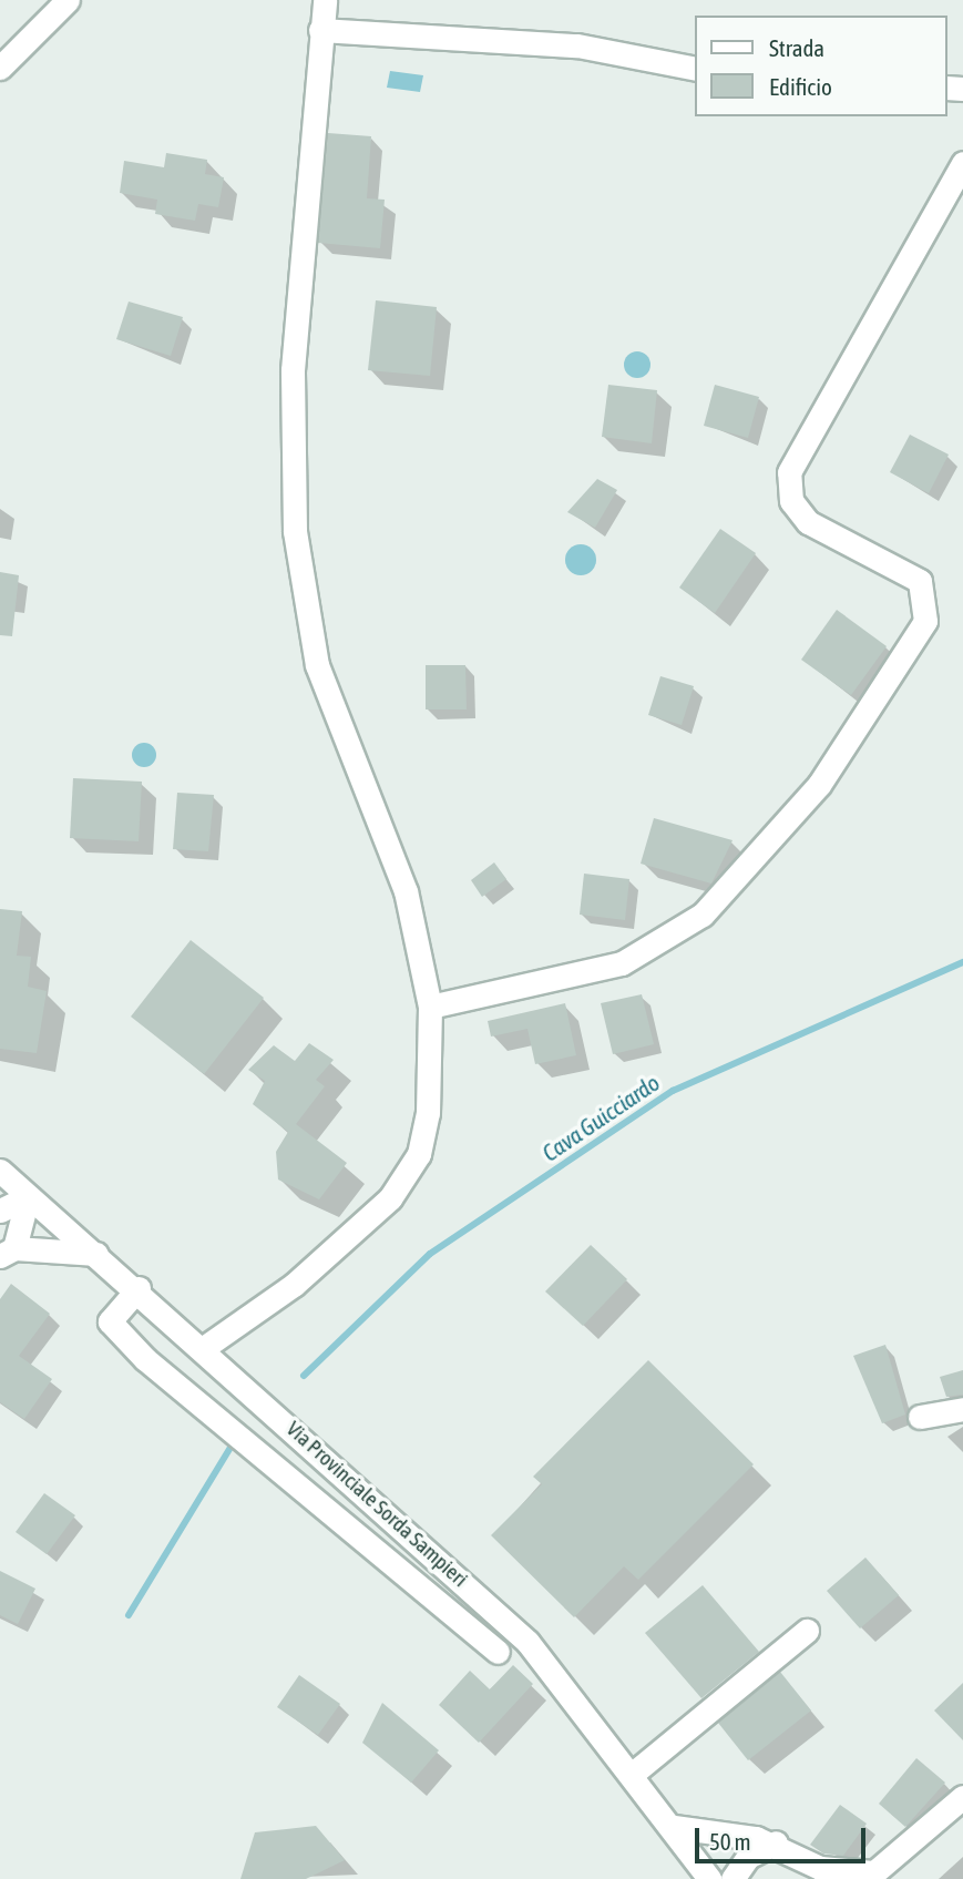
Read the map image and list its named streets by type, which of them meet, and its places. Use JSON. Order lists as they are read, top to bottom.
{
  "streets": {
    "street": ["Via Provinciale Sorda Sampieri"]
  },
  "water": ["Cava Guicciardo"],
  "legend": ["Strada", "Edificio"],
  "scale_bar": "50 m"
}
